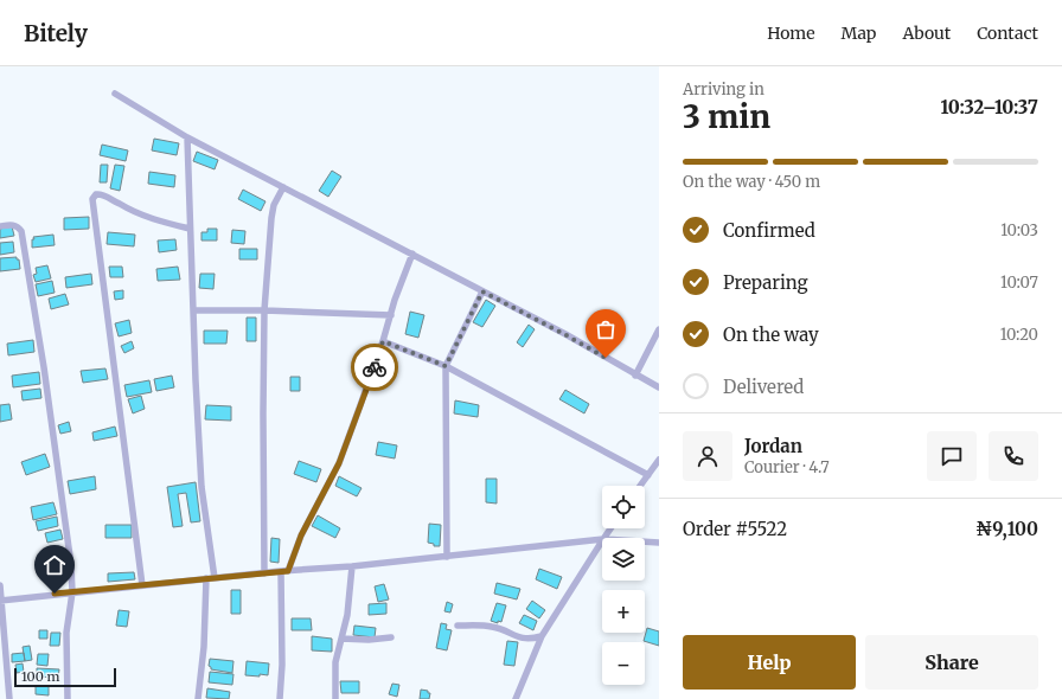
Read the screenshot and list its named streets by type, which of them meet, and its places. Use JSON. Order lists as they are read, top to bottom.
{
  "scale_bar": "100 m",
  "page": {
    "header": "Bitely",
    "nav": [
      "Home",
      "Map",
      "About",
      "Contact"
    ],
    "heading": ["3 min", "Arriving in", "10:32–10:37"],
    "panel": [
      "Jordan",
      "Courier · 4.7",
      "Order #5522",
      "₦9,100"
    ],
    "bar": "On the way · 450 m",
    "list": [
      ["Confirmed", "10:03"],
      ["Preparing", "10:07"],
      ["On the way", "10:20"],
      "Delivered"
    ],
    "map_buttons": ["+", "−"],
    "buttons": ["Help", "Share"],
    "scale": "100 m"
  }
}
